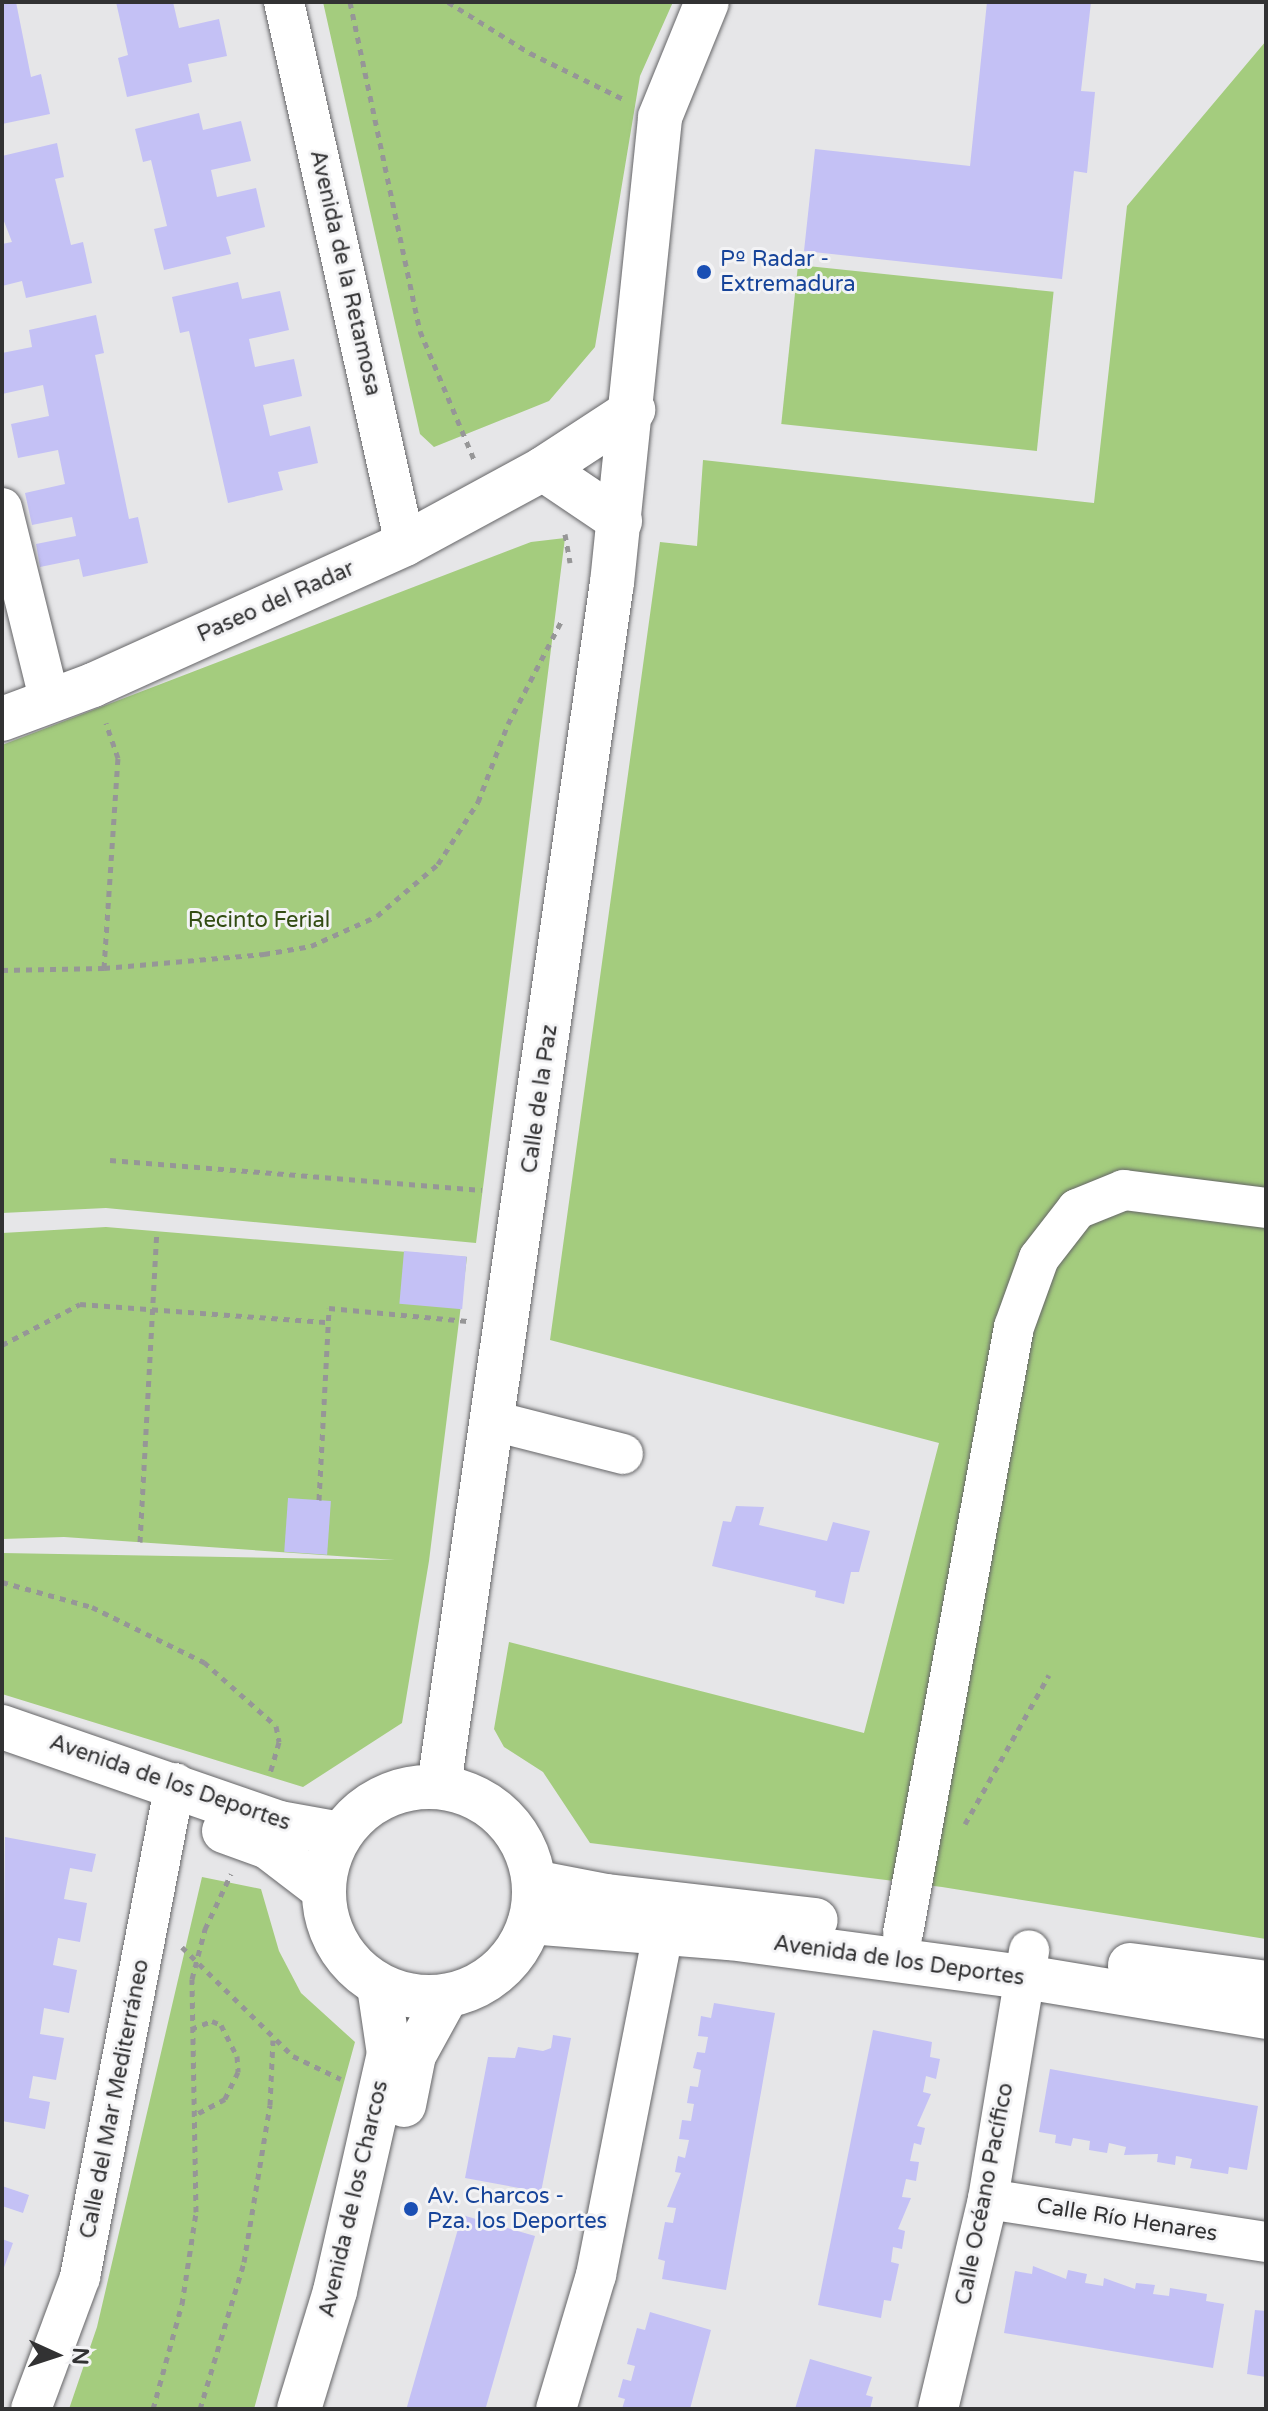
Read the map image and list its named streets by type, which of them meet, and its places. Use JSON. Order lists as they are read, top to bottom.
{
  "streets": {
    "street": [
      "Avenida de la Retamosa",
      "Paseo del Radar",
      "Calle de la Paz",
      "Avenida de los Deportes",
      "Calle del Mar Mediterráneo",
      "Calle Océano Pacífico",
      "Avenida de los Charcos",
      "Calle Río Henares"
    ]
  },
  "crossings": [
    ["Avenida de la Retamosa", "Paseo del Radar"],
    ["Paseo del Radar", "Calle de la Paz"],
    ["Calle de la Paz", "Avenida de los Deportes"],
    ["Calle de la Paz", "Avenida de los Charcos"],
    ["Avenida de los Deportes", "Calle del Mar Mediterráneo"],
    ["Avenida de los Deportes", "Calle Océano Pacífico"],
    ["Avenida de los Deportes", "Avenida de los Charcos"],
    ["Calle Océano Pacífico", "Calle Río Henares"]
  ],
  "parks": ["Recinto Ferial"],
  "places": ["Pº Radar - Extremadura", "Av. Charcos - Pza. los Deportes"],
  "north": "right"
}
